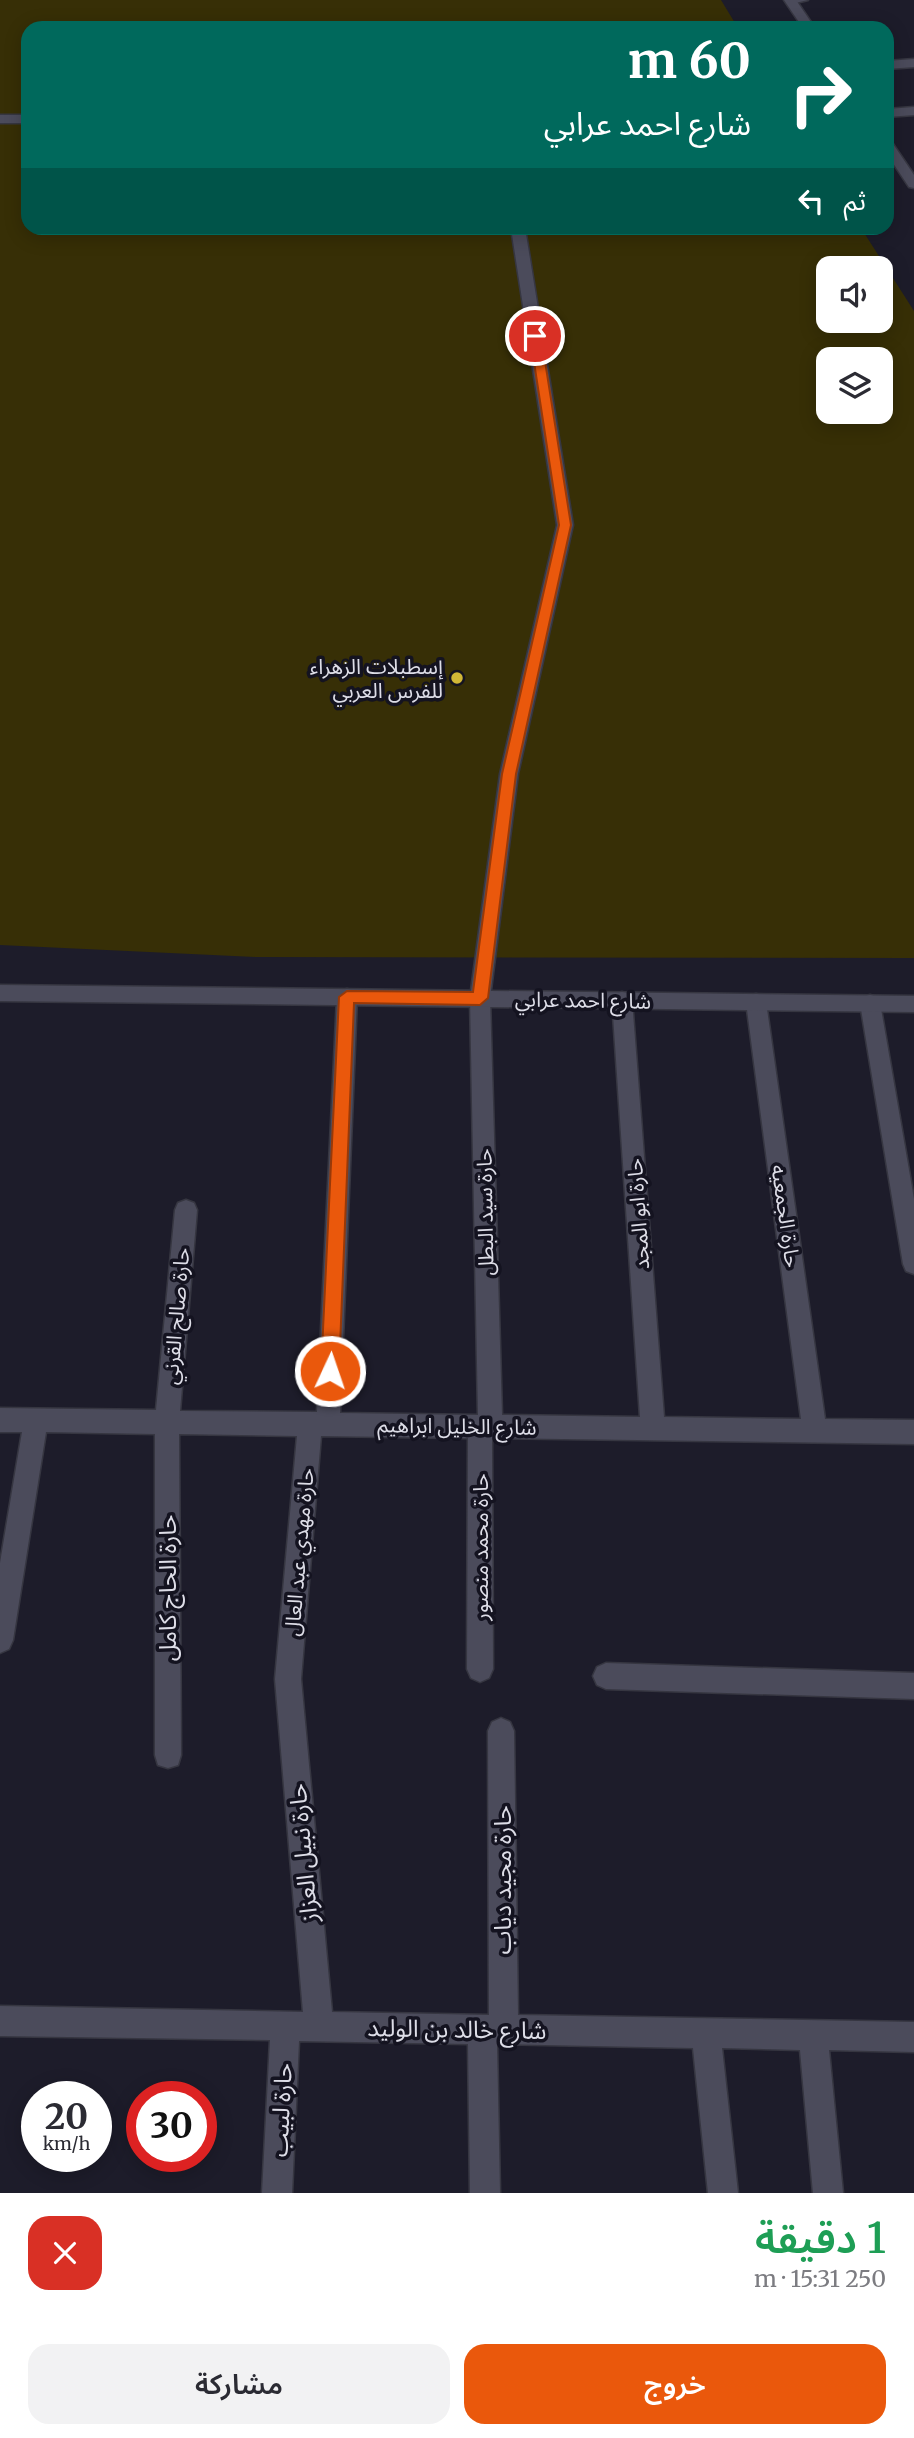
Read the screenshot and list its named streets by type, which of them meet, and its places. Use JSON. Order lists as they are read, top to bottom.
{
  "streets": {
    "street": [
      "شارع احمد عرابي",
      "حارة سيد البطل",
      "حارة ابو المجد",
      "حارة الجمعيه",
      "حارة صالح القرني",
      "شارع الخليل ابراهيم",
      "حارة محمد منصور",
      "حارة مهدي عبد العال",
      "حارة الحاج كامل",
      "حارة نبيل العزاز",
      "حارة مجيد دياب",
      "شارع خالد بن الوليد",
      "حارة لبيب"
    ]
  },
  "crossings": [
    ["شارع احمد عرابي", "حارة سيد البطل"],
    ["شارع احمد عرابي", "حارة ابو المجد"],
    ["شارع احمد عرابي", "حارة الجمعيه"],
    ["شارع احمد عرابي", "حارة مهدي عبد العال"],
    ["حارة سيد البطل", "شارع الخليل ابراهيم"],
    ["حارة سيد البطل", "حارة محمد منصور"],
    ["حارة ابو المجد", "شارع الخليل ابراهيم"],
    ["حارة الجمعيه", "شارع الخليل ابراهيم"],
    ["حارة صالح القرني", "شارع الخليل ابراهيم"],
    ["حارة صالح القرني", "حارة الحاج كامل"],
    ["شارع الخليل ابراهيم", "حارة محمد منصور"],
    ["شارع الخليل ابراهيم", "حارة مهدي عبد العال"],
    ["شارع الخليل ابراهيم", "حارة الحاج كامل"],
    ["حارة مهدي عبد العال", "حارة نبيل العزاز"],
    ["حارة نبيل العزاز", "شارع خالد بن الوليد"],
    ["حارة مجيد دياب", "شارع خالد بن الوليد"],
    ["شارع خالد بن الوليد", "حارة لبيب"]
  ],
  "places": ["إسطبلات الزهراء للفرس العربي"],
  "page": {
    "turn": ["60 m", "شارع احمد عرابي"],
    "then": "ثم",
    "speed": "20 km/h",
    "limit": "30",
    "heading": ["1 دقيقة", "250 m · 15:31"],
    "buttons": ["خروج", "مشاركة"]
  }
}
